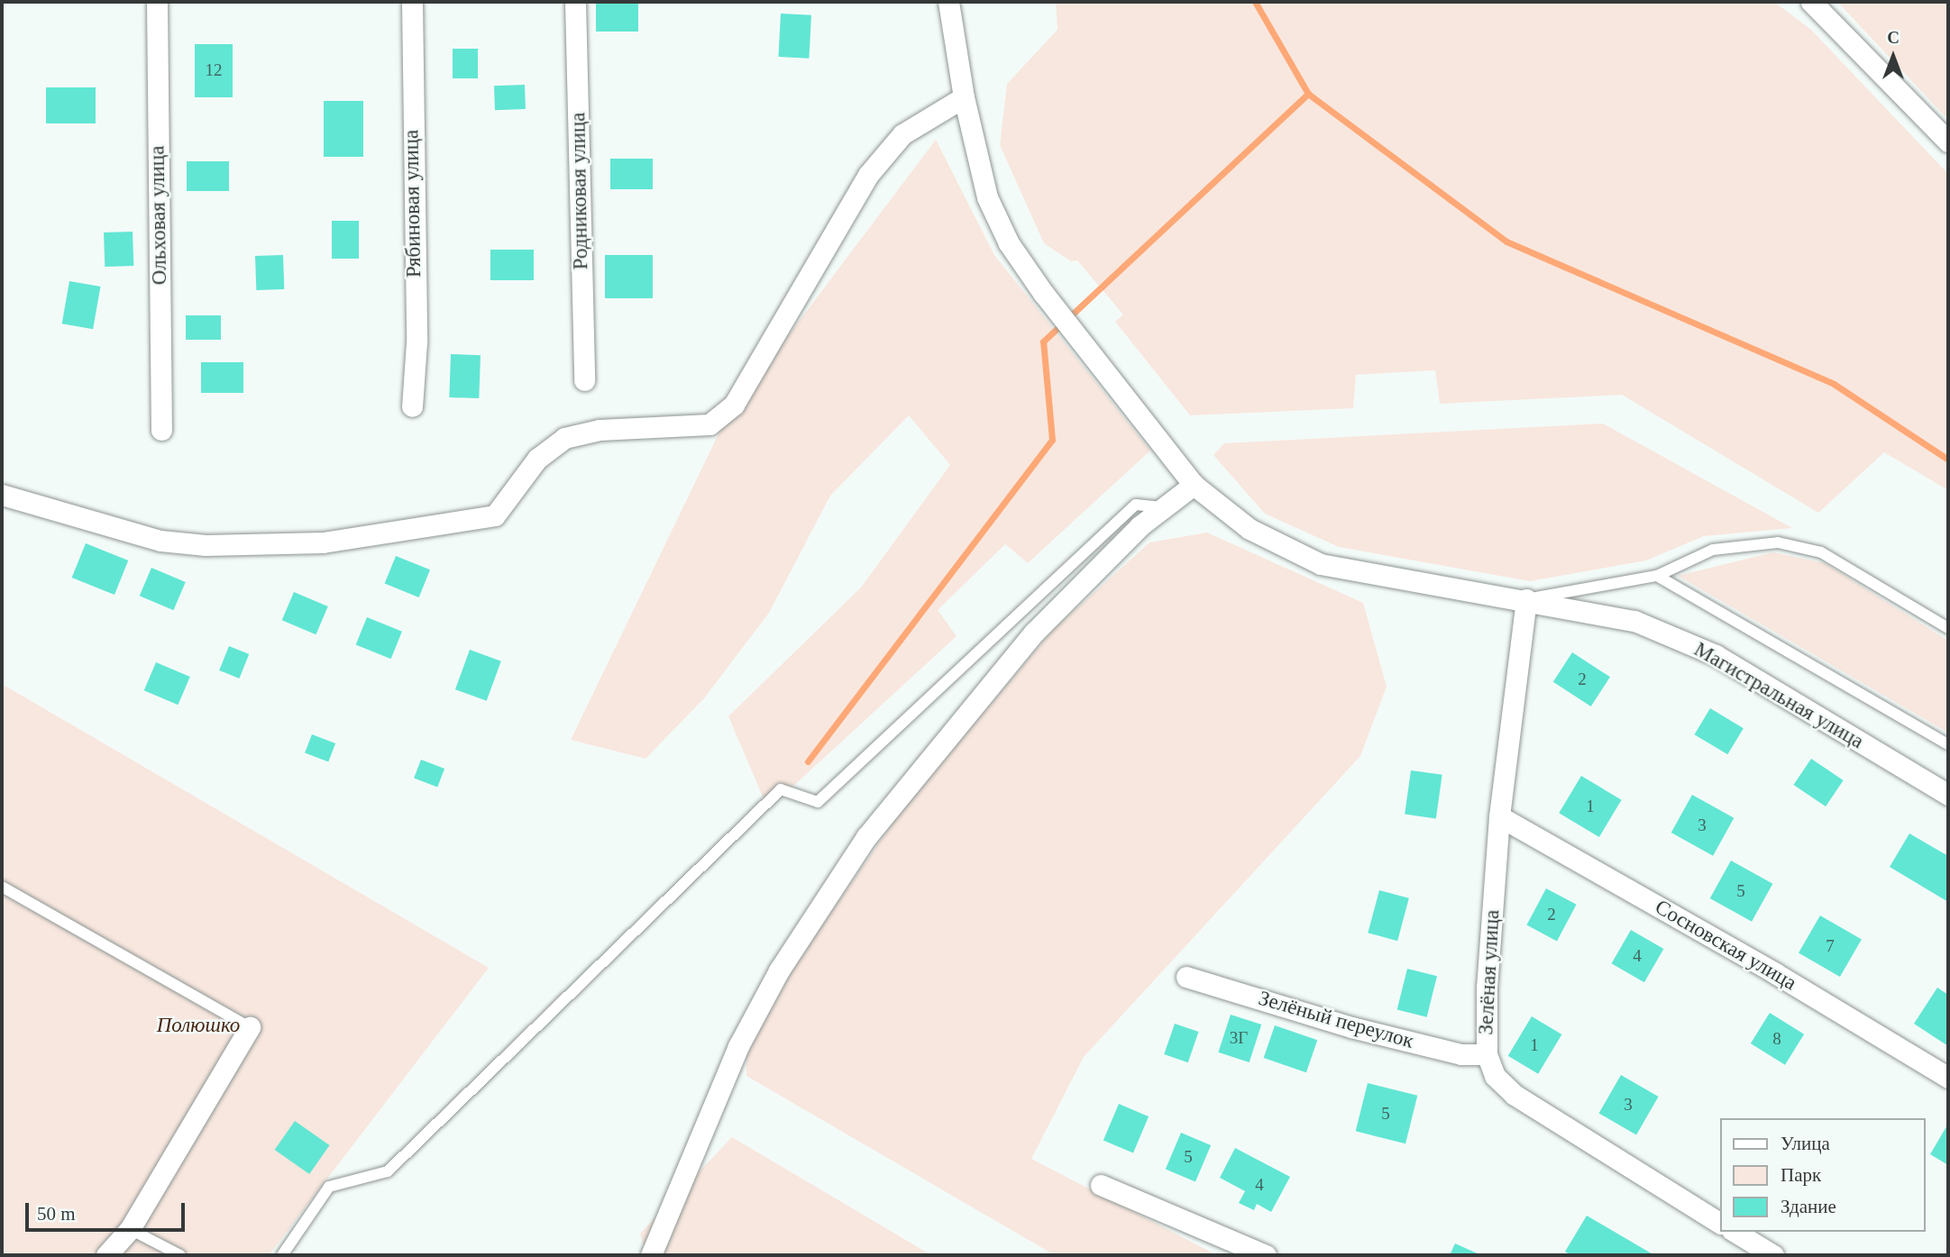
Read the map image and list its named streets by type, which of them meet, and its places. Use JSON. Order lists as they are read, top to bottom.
{
  "streets": {
    "street": [
      "Родниковая улица",
      "Рябиновая улица",
      "Ольховая улица",
      "Магистральная улица",
      "Сосновская улица",
      "Зелёная улица",
      "Зелёный переулок"
    ]
  },
  "crossings": [
    ["Магистральная улица", "Зелёная улица"],
    ["Сосновская улица", "Зелёная улица"],
    ["Зелёная улица", "Зелёный переулок"]
  ],
  "parks": ["Полюшко"],
  "house_numbers": [
    "12",
    "2",
    "1",
    "3",
    "5",
    "2",
    "7",
    "4",
    "3Г",
    "8",
    "1",
    "3",
    "5",
    "5",
    "4"
  ],
  "legend": ["Улица", "Парк", "Здание"],
  "scale_bar": "50 m",
  "north": "top"
}
